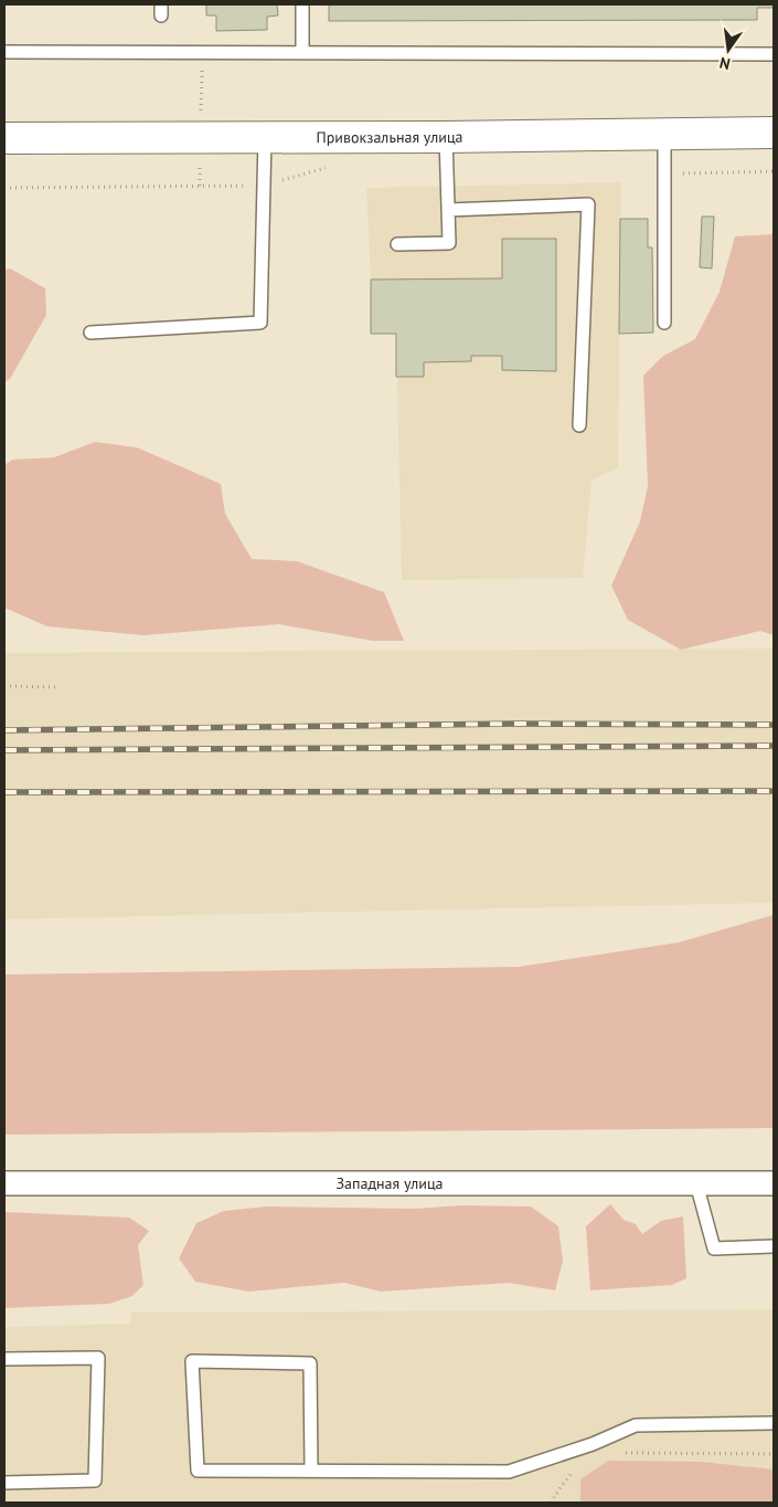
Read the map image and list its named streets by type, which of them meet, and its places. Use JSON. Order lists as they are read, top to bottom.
{
  "streets": {
    "main road": ["Привокзальная улица"],
    "street": ["Западная улица"]
  },
  "north": "bottom"
}
